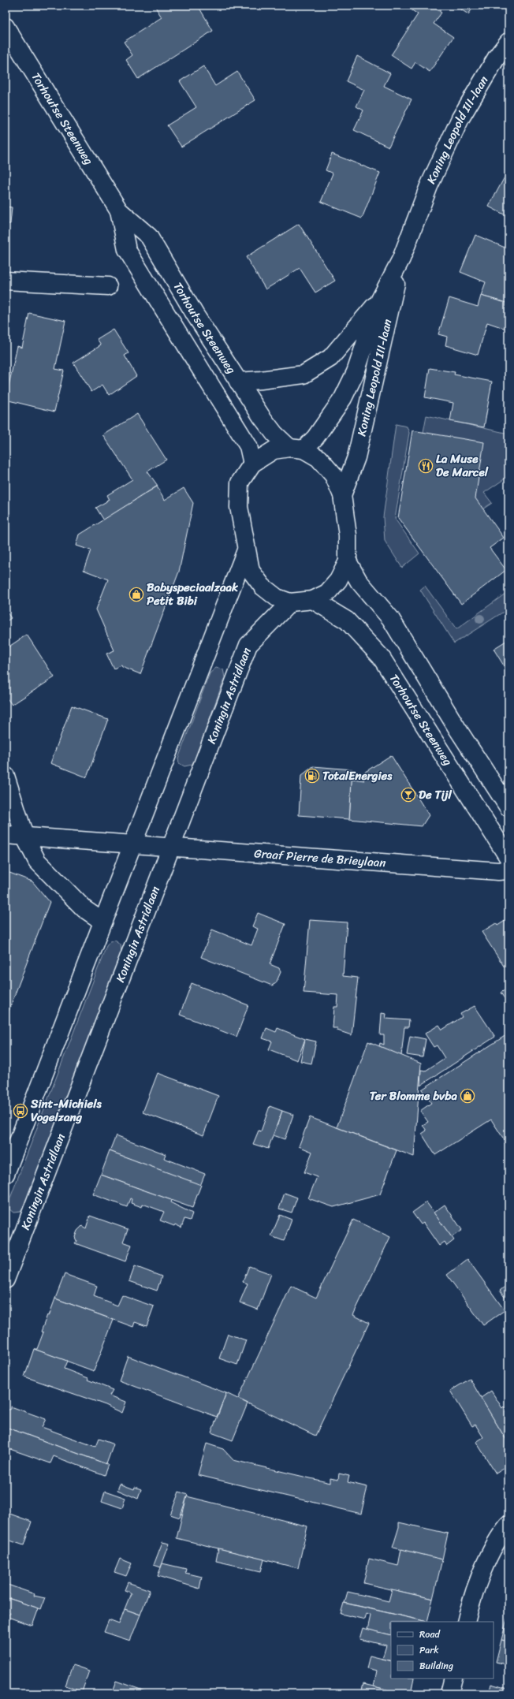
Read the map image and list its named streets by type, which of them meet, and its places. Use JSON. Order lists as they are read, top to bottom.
{
  "streets": {
    "street": [
      "Torhoutse Steenweg",
      "Koning Leopold III-laan",
      "Koningin Astridlaan",
      "Graaf Pierre de Brieylaan"
    ]
  },
  "crossings": [
    ["Torhoutse Steenweg", "Koning Leopold III-laan"],
    ["Koningin Astridlaan", "Graaf Pierre de Brieylaan"]
  ],
  "places": {
    "restaurant": ["La Muse De Marcel"],
    "shop": ["Babyspeciaalzaak Petit Bibi", "Ter Blomme bvba"],
    "fuel station": ["TotalEnergies"],
    "bar": ["De Tijl"],
    "bus stop": ["Sint-Michiels Vogelzang"]
  },
  "legend": ["Road", "Park", "Building"]
}
